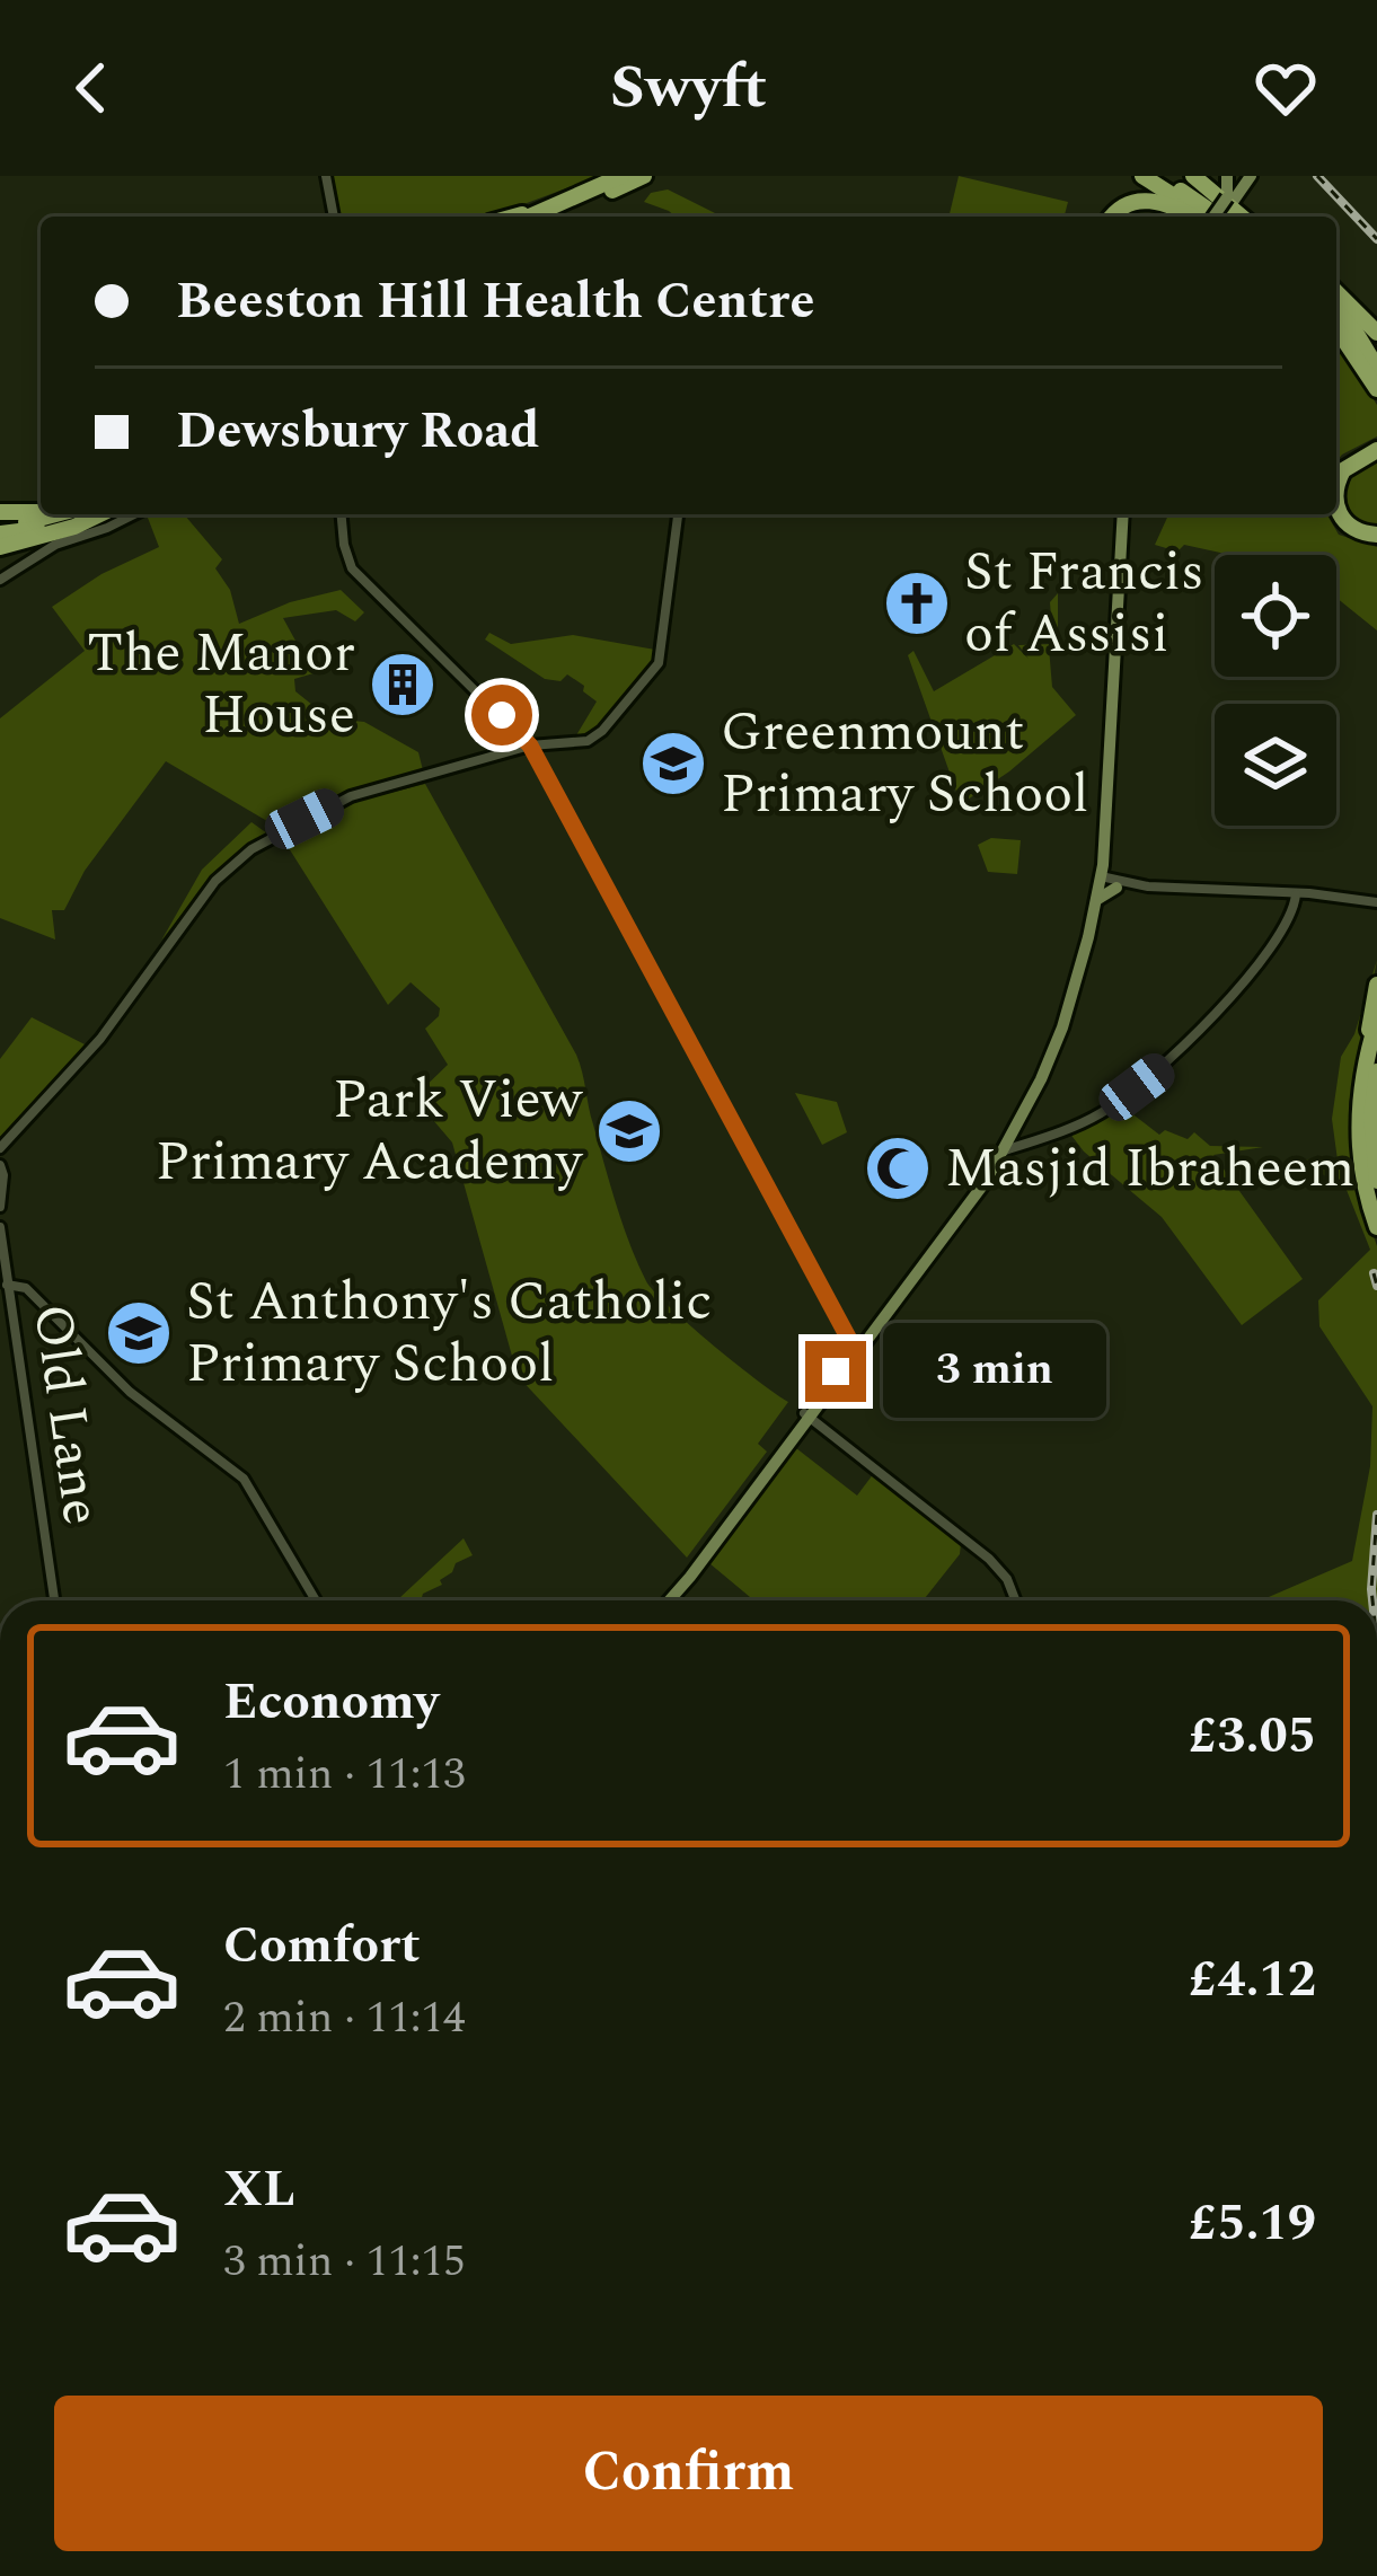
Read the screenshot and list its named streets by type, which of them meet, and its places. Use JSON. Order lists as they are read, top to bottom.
{
  "streets": {
    "street": ["Old Lane"]
  },
  "places": {
    "church": ["St Francis of Assisi"],
    "building": ["The Manor House"],
    "school or university": ["Greenmount Primary School", "Park View Primary Academy", "St Anthony's Catholic Primary School"],
    "mosque": ["Masjid Ibraheem"]
  },
  "page": {
    "header": "Swyft",
    "banner": ["Beeston Hill Health Centre", "Dewsbury Road"],
    "bubble": "3 min",
    "list": [
      {
        "name": "Economy",
        "note": "1 min · 11:13",
        "value": "£3.05"
      },
      {
        "name": "Comfort",
        "note": "2 min · 11:14",
        "value": "£4.12"
      },
      {
        "name": "XL",
        "note": "3 min · 11:15",
        "value": "£5.19"
      }
    ],
    "buttons": "Confirm"
  }
}
